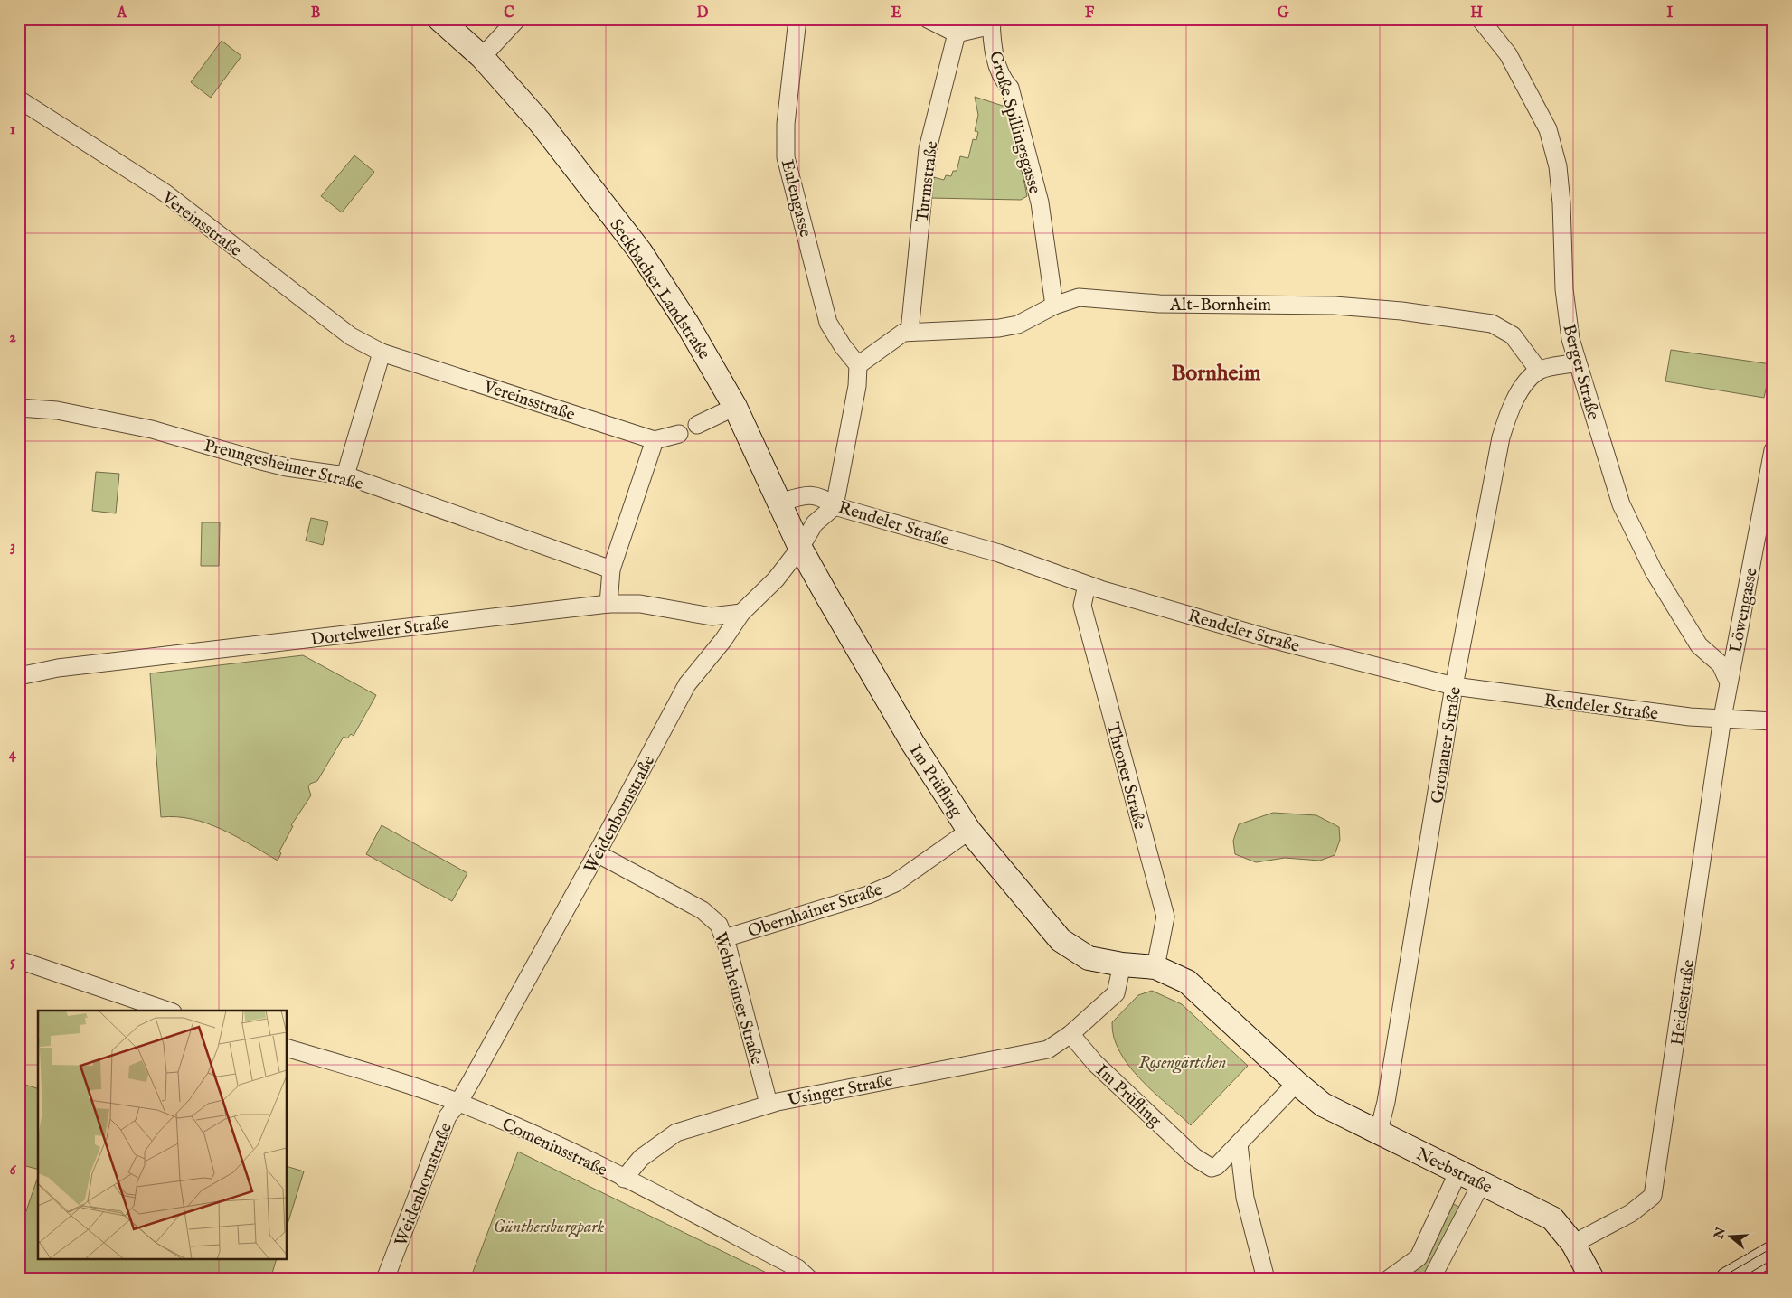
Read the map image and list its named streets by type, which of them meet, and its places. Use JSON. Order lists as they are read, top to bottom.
{
  "streets": {
    "main road": ["Seckbacher Landstraße", "Im Prüfling", "Neebstraße"],
    "street": [
      "Große Spillingsgasse",
      "Turmstraße",
      "Eulengasse",
      "Vereinsstraße",
      "Alt-Bornheim",
      "Berger Straße",
      "Preungesheimer Straße",
      "Rendeler Straße",
      "Löwengasse",
      "Dortelweiler Straße",
      "Gronauer Straße",
      "Throner Straße",
      "Weidenbornstraße",
      "Obernhainer Straße",
      "Wehrheimer Straße",
      "Heidestraße",
      "Usinger Straße",
      "Comeniusstraße"
    ]
  },
  "crossings": [
    ["Große Spillingsgasse", "Alt-Bornheim"],
    ["Turmstraße", "Alt-Bornheim"],
    ["Eulengasse", "Alt-Bornheim"],
    ["Seckbacher Landstraße", "Rendeler Straße"],
    ["Seckbacher Landstraße", "Im Prüfling"],
    ["Seckbacher Landstraße", "Weidenbornstraße"],
    ["Alt-Bornheim", "Gronauer Straße"],
    ["Berger Straße", "Löwengasse"],
    ["Rendeler Straße", "Löwengasse"],
    ["Rendeler Straße", "Gronauer Straße"],
    ["Rendeler Straße", "Throner Straße"],
    ["Rendeler Straße", "Weidenbornstraße"],
    ["Rendeler Straße", "Heidestraße"],
    ["Löwengasse", "Heidestraße"],
    ["Dortelweiler Straße", "Weidenbornstraße"],
    ["Gronauer Straße", "Neebstraße"],
    ["Throner Straße", "Im Prüfling"],
    ["Im Prüfling", "Weidenbornstraße"],
    ["Im Prüfling", "Obernhainer Straße"],
    ["Im Prüfling", "Usinger Straße"],
    ["Im Prüfling", "Neebstraße"],
    ["Weidenbornstraße", "Wehrheimer Straße"],
    ["Weidenbornstraße", "Comeniusstraße"],
    ["Obernhainer Straße", "Wehrheimer Straße"],
    ["Wehrheimer Straße", "Usinger Straße"],
    ["Heidestraße", "Neebstraße"],
    ["Usinger Straße", "Comeniusstraße"]
  ],
  "districts": ["Bornheim"],
  "parks": ["Rosengärtchen", "Günthersburgpark"],
  "north": "left",
  "grid": {
    "columns": [
      "A",
      "B",
      "C",
      "D",
      "E",
      "F",
      "G",
      "H",
      "I"
    ],
    "rows": [
      "1",
      "2",
      "3",
      "4",
      "5",
      "6"
    ]
  }
}
